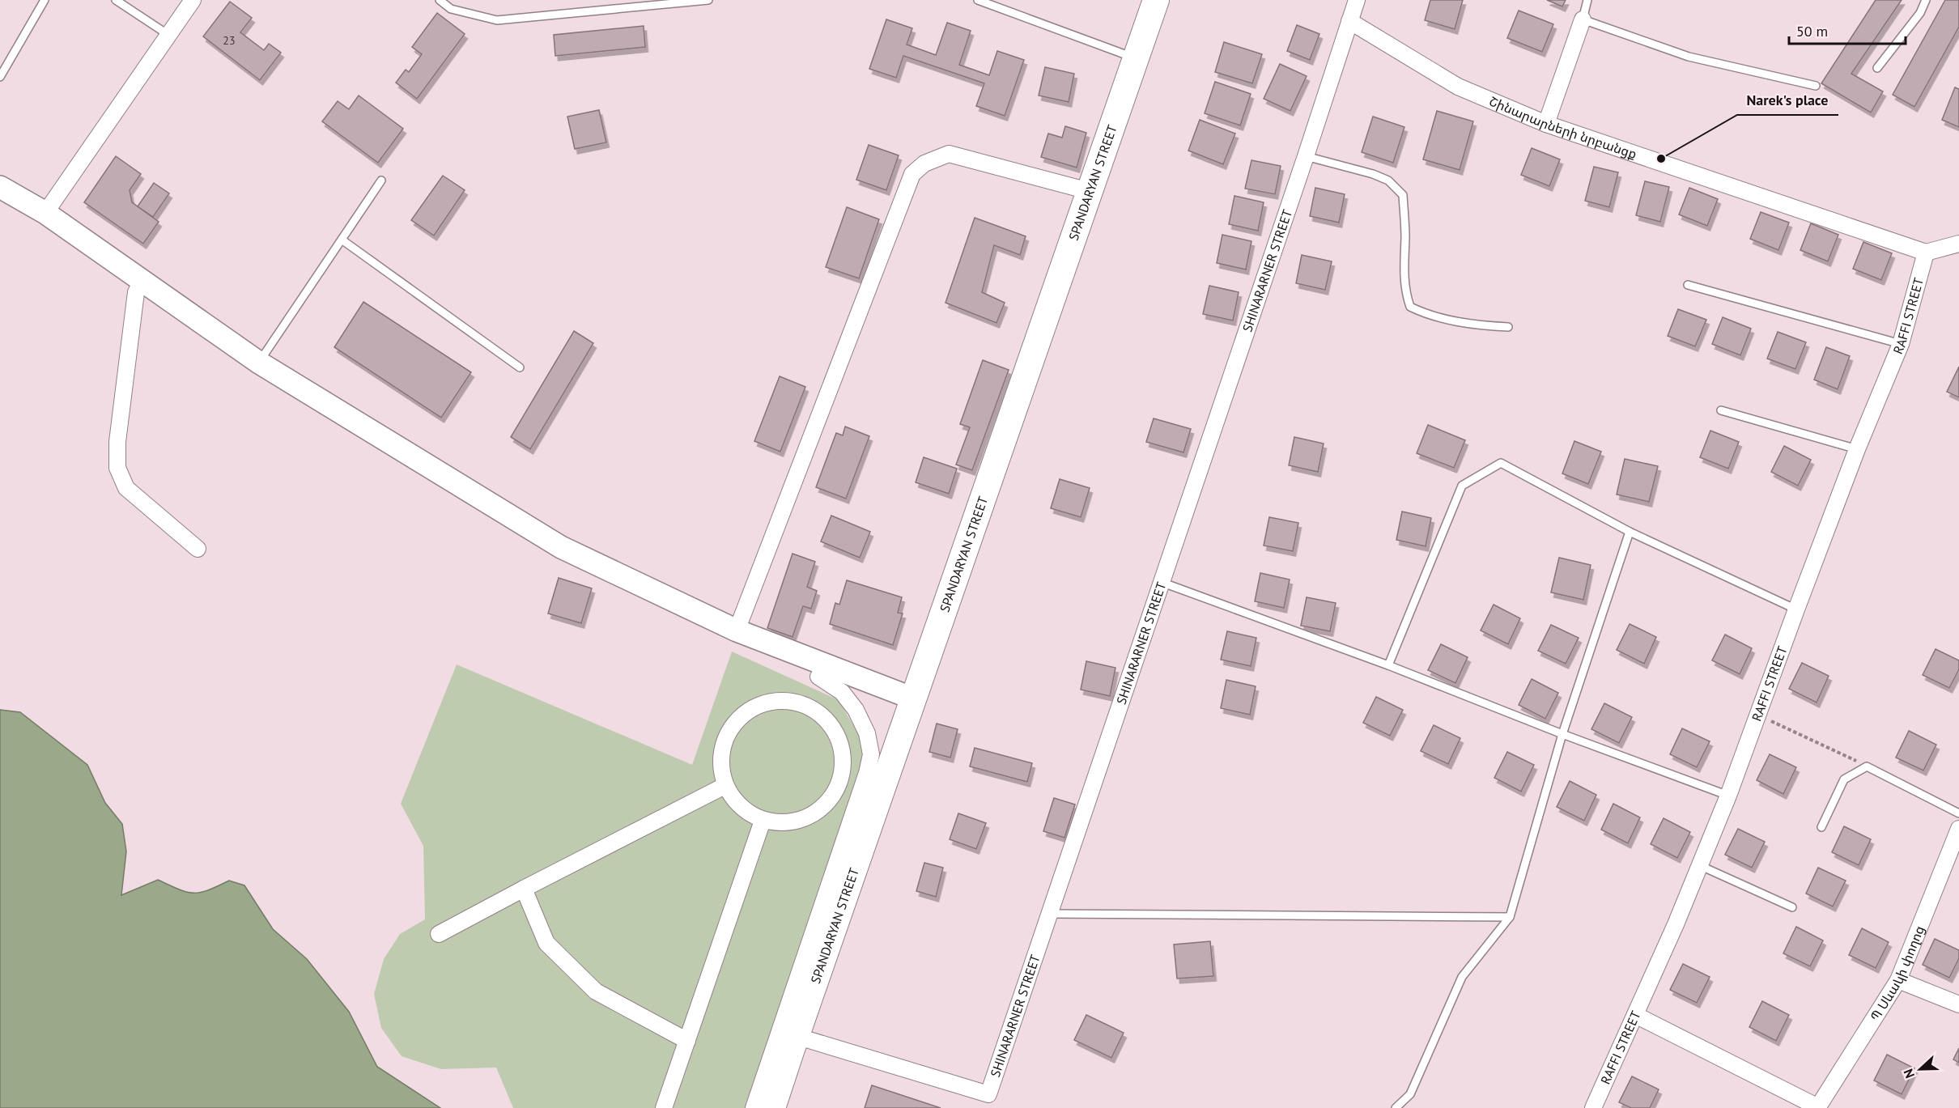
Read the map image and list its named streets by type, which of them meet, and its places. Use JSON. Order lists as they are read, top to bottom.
{
  "streets": {
    "main road": ["SPANDARYAN STREET"],
    "street": [
      "Շինարարների նրբանցք",
      "SHINARARNER STREET",
      "RAFFI STREET",
      "Պ Սևակի փողոց"
    ]
  },
  "crossings": [
    ["Շինարարների նրբանցք", "SHINARARNER STREET"],
    ["Շինարարների նրբանցք", "RAFFI STREET"],
    ["SPANDARYAN STREET", "SHINARARNER STREET"]
  ],
  "places": ["Narek's place"],
  "house_numbers": ["23"],
  "scale_bar": "50 m",
  "north": "left"
}
